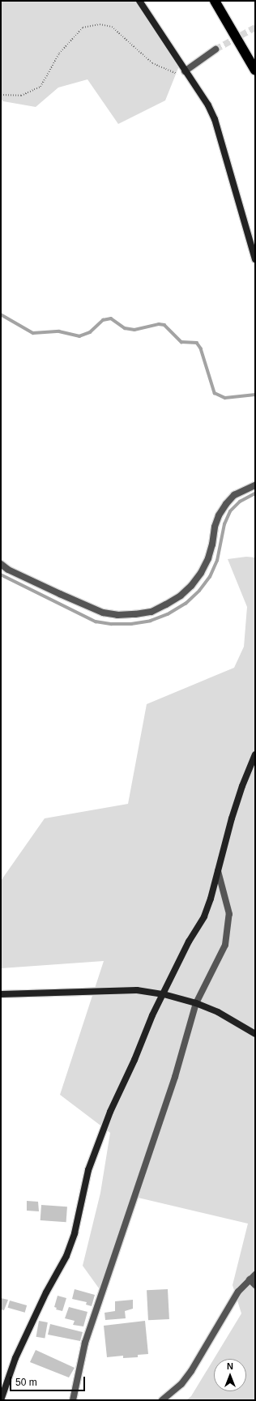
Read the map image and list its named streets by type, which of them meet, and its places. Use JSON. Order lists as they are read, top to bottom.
{
  "scale_bar": "50 m",
  "north": "top"
}
